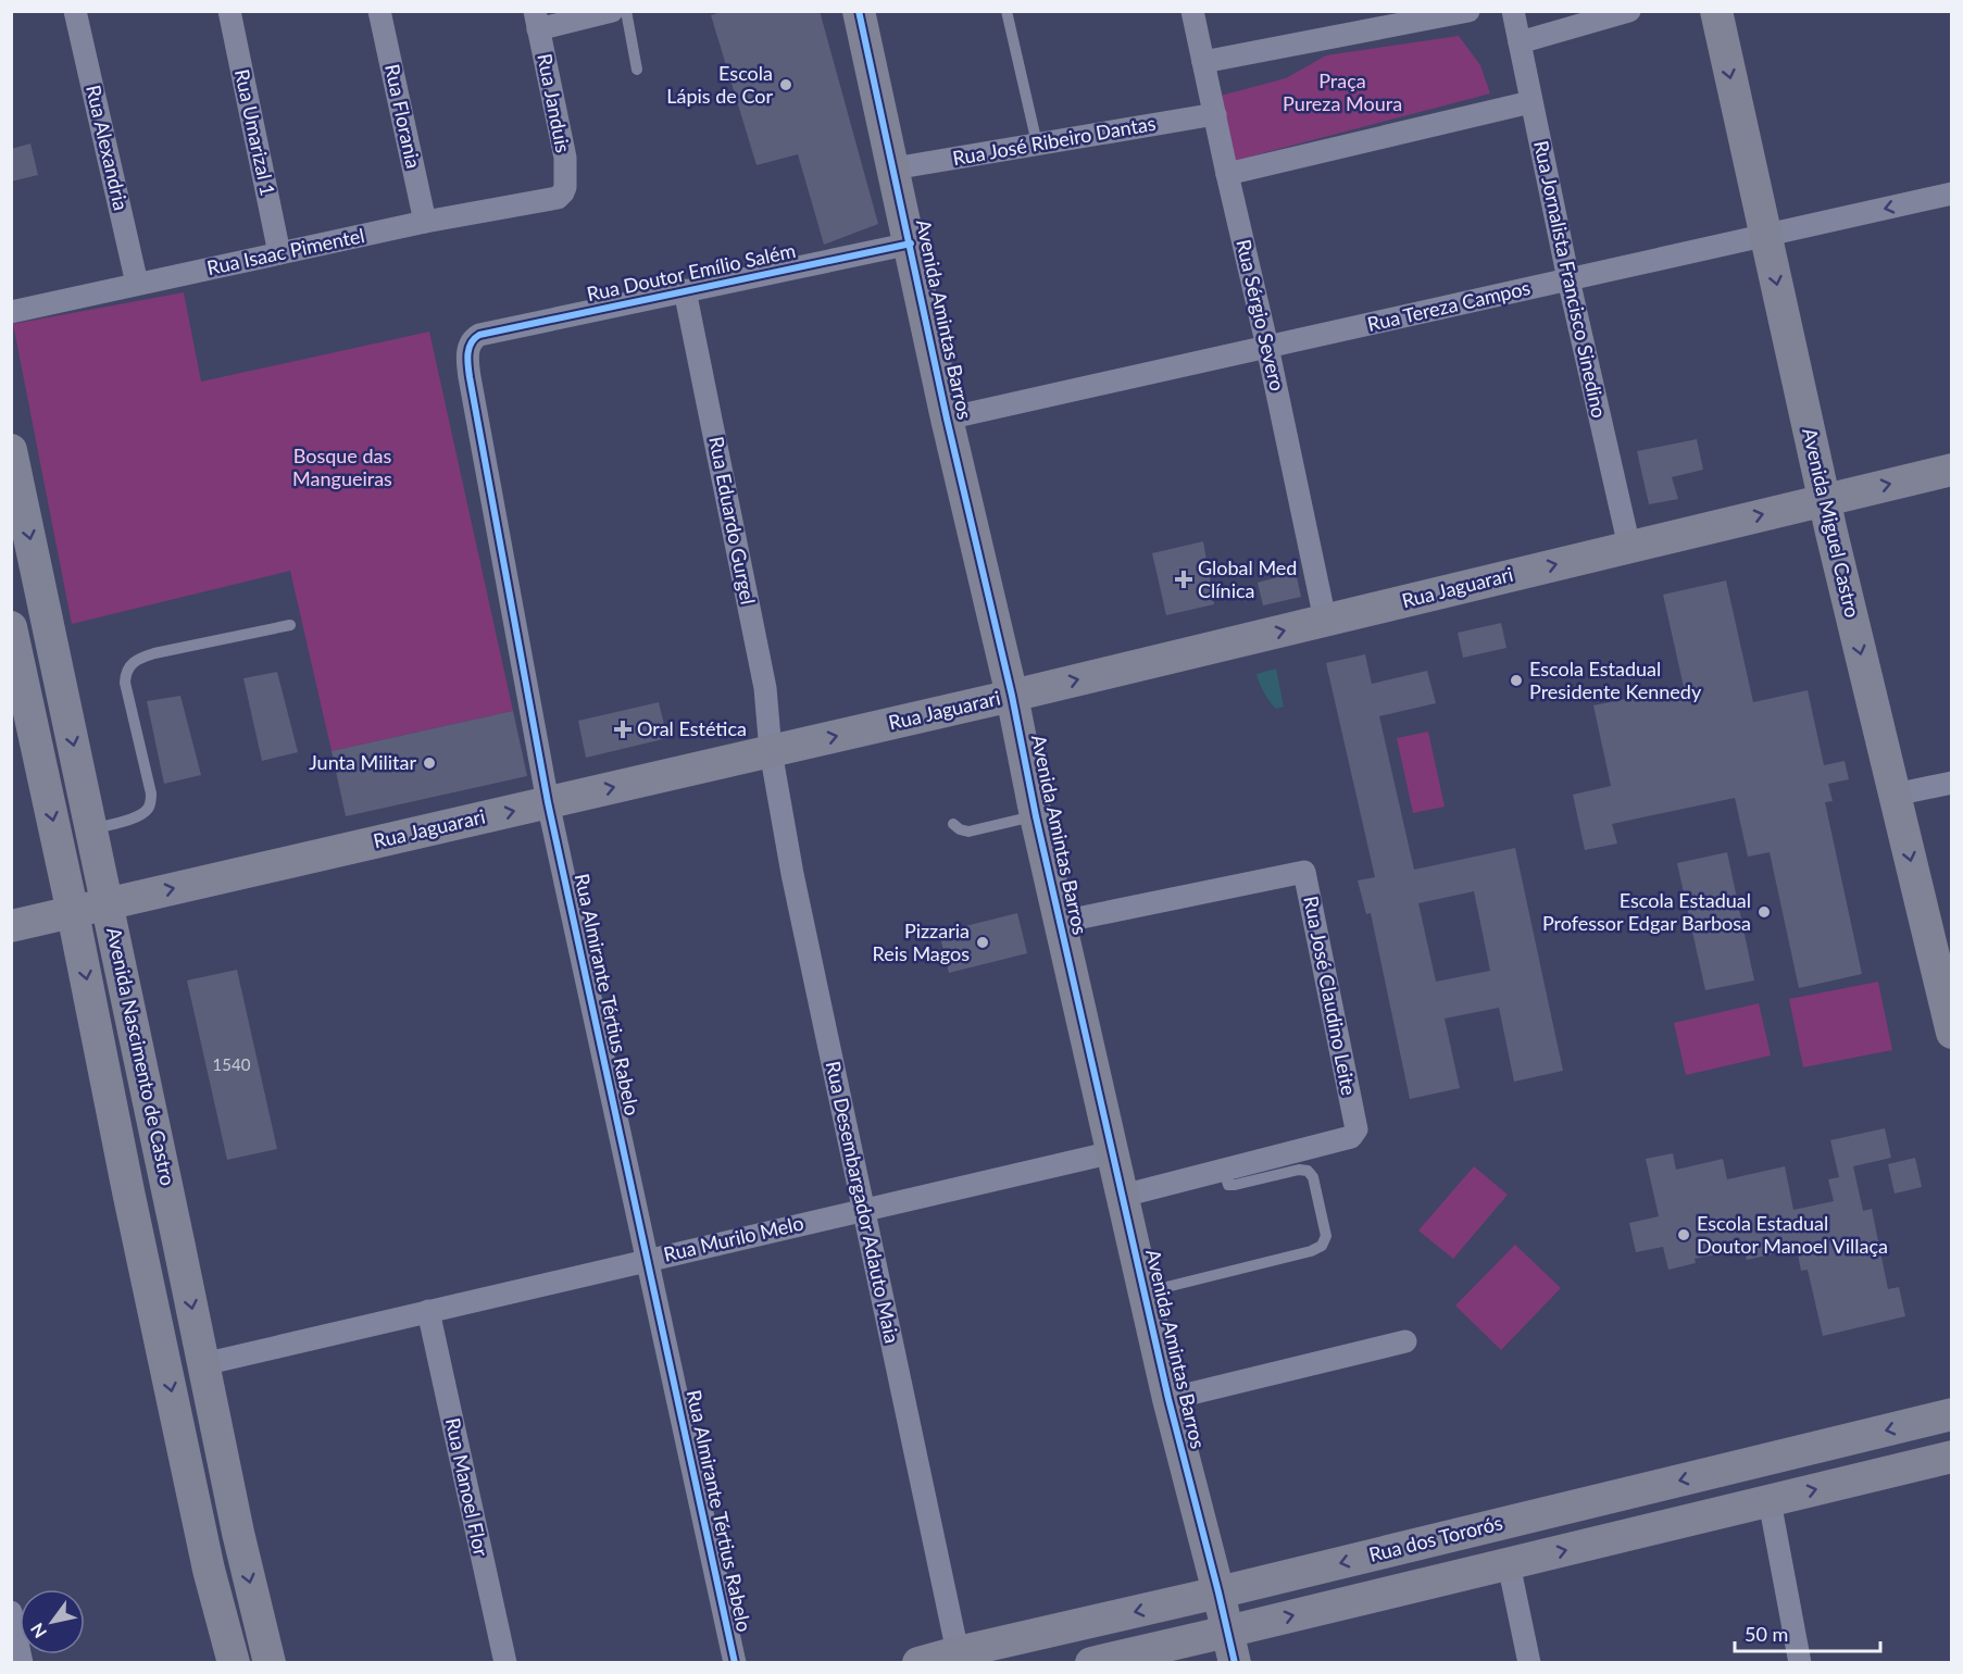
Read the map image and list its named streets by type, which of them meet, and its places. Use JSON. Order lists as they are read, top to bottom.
{
  "streets": {
    "main road": [
      "Avenida Amintas Barros",
      "Avenida Miguel Castro",
      "Rua Jaguarari",
      "Avenida Nascimento de Castro",
      "Rua dos Tororós"
    ],
    "street": [
      "Rua Janduis",
      "Rua Florania",
      "Rua Umarizal 1",
      "Rua José Ribeiro Dantas",
      "Rua Alexandria",
      "Rua Isaac Pimentel",
      "Rua Doutor Emílio Salém",
      "Rua Jornalista Francisco Sinedino",
      "Rua Tereza Campos",
      "Rua Sérgio Severo",
      "Rua Eduardo Gurgel",
      "Rua Almirante Tértius Rabelo",
      "Rua José Claudino Leite",
      "Rua Desembargador Adauto Maia",
      "Rua Murilo Melo",
      "Rua Manoel Flor"
    ]
  },
  "crossings": [
    ["Rua Janduis", "Rua Isaac Pimentel"],
    ["Rua Florania", "Rua Isaac Pimentel"],
    ["Rua Umarizal 1", "Rua Isaac Pimentel"],
    ["Rua José Ribeiro Dantas", "Rua Sérgio Severo"],
    ["Rua José Ribeiro Dantas", "Avenida Amintas Barros"],
    ["Rua Alexandria", "Rua Isaac Pimentel"],
    ["Rua Doutor Emílio Salém", "Avenida Amintas Barros"],
    ["Rua Doutor Emílio Salém", "Rua Eduardo Gurgel"],
    ["Rua Doutor Emílio Salém", "Rua Almirante Tértius Rabelo"],
    ["Rua Jornalista Francisco Sinedino", "Rua Tereza Campos"],
    ["Rua Jornalista Francisco Sinedino", "Rua Jaguarari"],
    ["Rua Tereza Campos", "Rua Sérgio Severo"],
    ["Rua Tereza Campos", "Avenida Amintas Barros"],
    ["Rua Tereza Campos", "Avenida Miguel Castro"],
    ["Rua Sérgio Severo", "Rua Jaguarari"],
    ["Avenida Amintas Barros", "Rua Jaguarari"],
    ["Avenida Amintas Barros", "Rua José Claudino Leite"],
    ["Avenida Amintas Barros", "Rua Murilo Melo"],
    ["Avenida Amintas Barros", "Rua dos Tororós"],
    ["Rua Eduardo Gurgel", "Rua Jaguarari"],
    ["Rua Eduardo Gurgel", "Rua Desembargador Adauto Maia"],
    ["Avenida Miguel Castro", "Rua Jaguarari"],
    ["Rua Jaguarari", "Rua Almirante Tértius Rabelo"],
    ["Rua Jaguarari", "Avenida Nascimento de Castro"],
    ["Rua Jaguarari", "Rua Desembargador Adauto Maia"],
    ["Rua Almirante Tértius Rabelo", "Rua Murilo Melo"],
    ["Avenida Nascimento de Castro", "Rua Murilo Melo"],
    ["Rua Desembargador Adauto Maia", "Rua Murilo Melo"],
    ["Rua Desembargador Adauto Maia", "Rua dos Tororós"],
    ["Rua Murilo Melo", "Rua Manoel Flor"]
  ],
  "one_way": ["Avenida Miguel Castro", "Rua Jaguarari"],
  "parks": ["Praça Pureza Moura", "Bosque das Mangueiras"],
  "places": {
    "other": [
      "Escola Lápis de Cor",
      "Escola Estadual Presidente Kennedy",
      "Junta Militar",
      "Escola Estadual Professor Edgar Barbosa",
      "Pizzaria Reis Magos",
      "Escola Estadual Doutor Manoel Villaça"
    ],
    "health": ["Global Med Clínica", "Oral Estética"]
  },
  "house_numbers": ["1540"],
  "scale_bar": "50 m",
  "north": "bottom left"
}
